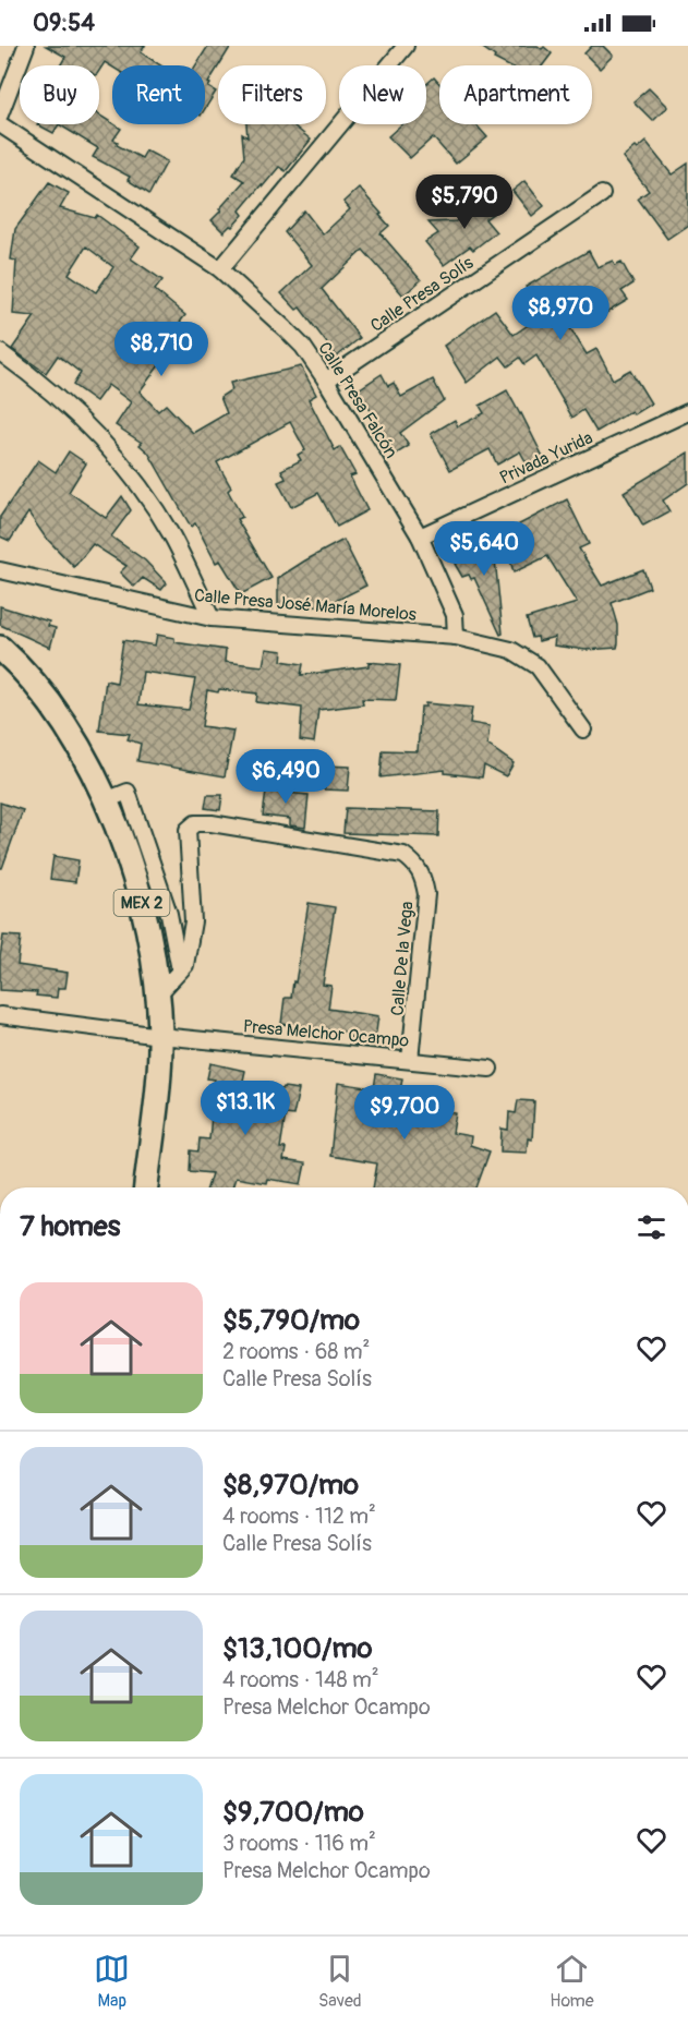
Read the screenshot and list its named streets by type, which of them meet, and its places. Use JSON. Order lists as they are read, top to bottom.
{
  "streets": {
    "main road": ["MEX 2"],
    "street": [
      "Calle Presa Solís",
      "Calle Presa Falcón",
      "Privada Yurida",
      "Calle Presa José María Morelos",
      "Calle De la Vega",
      "Presa Melchor Ocampo"
    ]
  },
  "crossings": [
    ["Calle Presa Solís", "Calle Presa Falcón"],
    ["Calle Presa Falcón", "Privada Yurida"],
    ["Calle Presa Falcón", "Calle Presa José María Morelos"],
    ["MEX 2", "Presa Melchor Ocampo"],
    ["Calle De la Vega", "Presa Melchor Ocampo"]
  ],
  "page": {
    "status": "09:54",
    "chip": [
      "Buy",
      "Rent",
      "Filters",
      "New",
      "Apartment"
    ],
    "price": [
      "$5,790",
      "$8,970",
      "$8,710",
      "$5,640",
      "$6,490",
      "$13.1K",
      "$9,700"
    ],
    "heading": "7 homes",
    "list": [
      {
        "name": "$5,790/mo",
        "note": "2 rooms · 68 m² · Calle Presa Solís"
      },
      {
        "name": "$8,970/mo",
        "note": "4 rooms · 112 m² · Calle Presa Solís"
      },
      {
        "name": "$13,100/mo",
        "note": "4 rooms · 148 m² · Presa Melchor Ocampo"
      },
      {
        "name": "$9,700/mo",
        "note": "3 rooms · 116 m² · Presa Melchor Ocampo"
      }
    ],
    "tabs": ["Map", "Saved", "Home"]
  }
}
